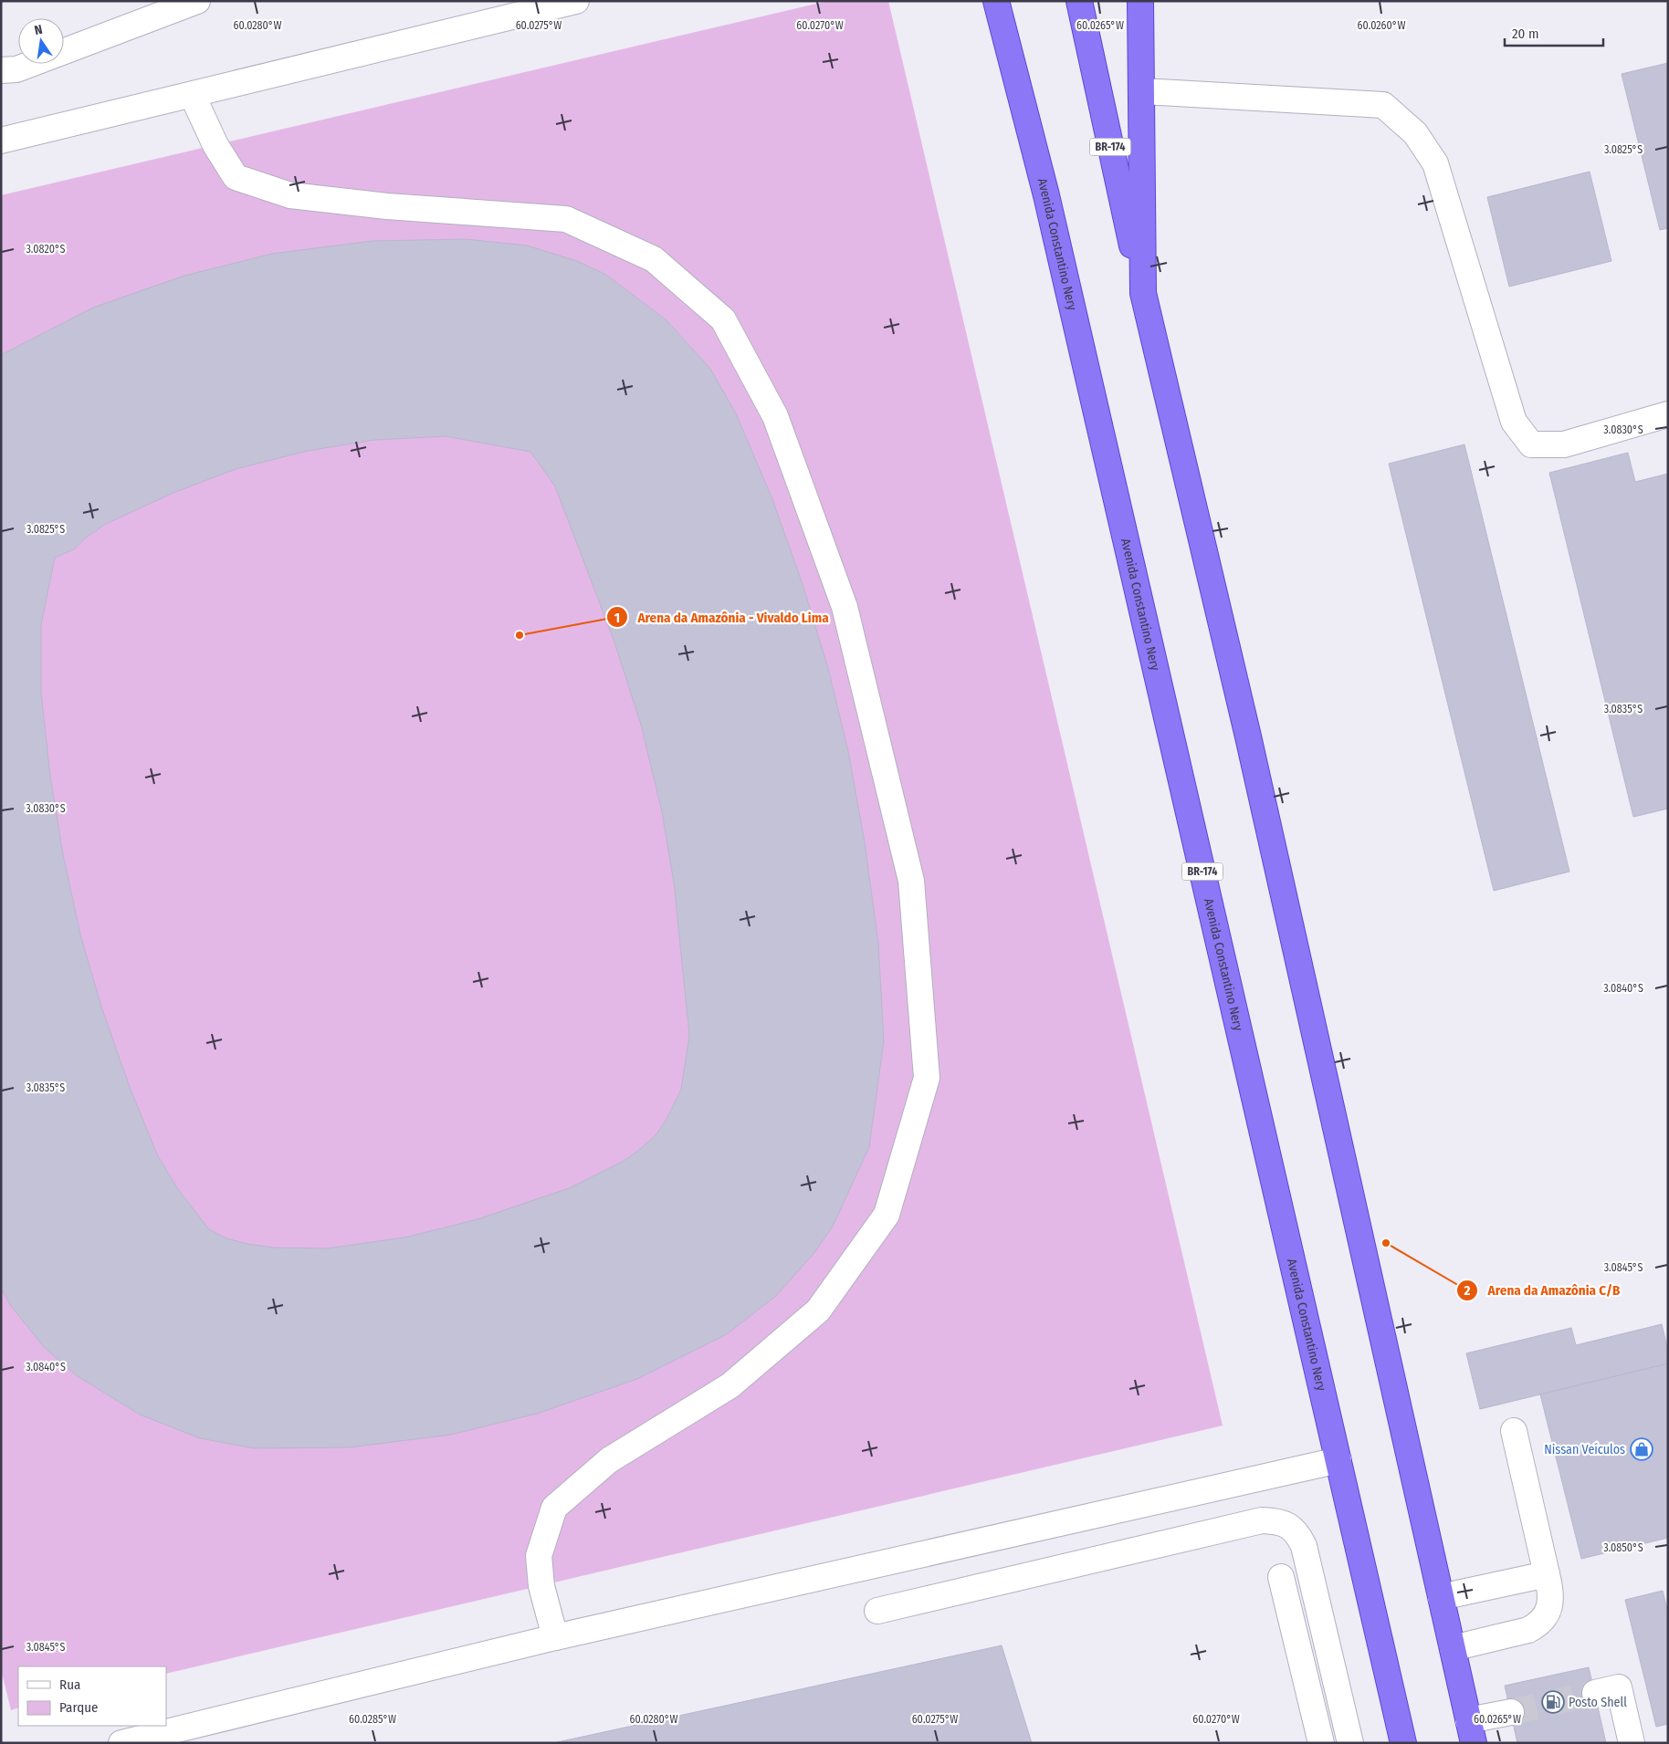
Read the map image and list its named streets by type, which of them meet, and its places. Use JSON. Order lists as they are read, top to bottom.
{
  "streets": {
    "highway": ["BR-174", "Avenida Constantino Nery"]
  },
  "places": {
    "other": ["Arena da Amazônia - Vivaldo Lima", "Arena da Amazônia C/B"],
    "shop": ["Nissan Veículos"],
    "fuel station": ["Posto Shell"]
  },
  "legend": ["Rua", "Parque"],
  "scale_bar": "20 m",
  "north": "top",
  "coordinates": [
    "60.0280°W",
    "60.0275°W",
    "60.0270°W",
    "60.0265°W",
    "60.0260°W",
    "3.0825°S",
    "3.0820°S",
    "3.0830°S",
    "3.0835°S",
    "3.0840°S",
    "3.0845°S",
    "3.0850°S",
    "60.0285°W"
  ]
}
